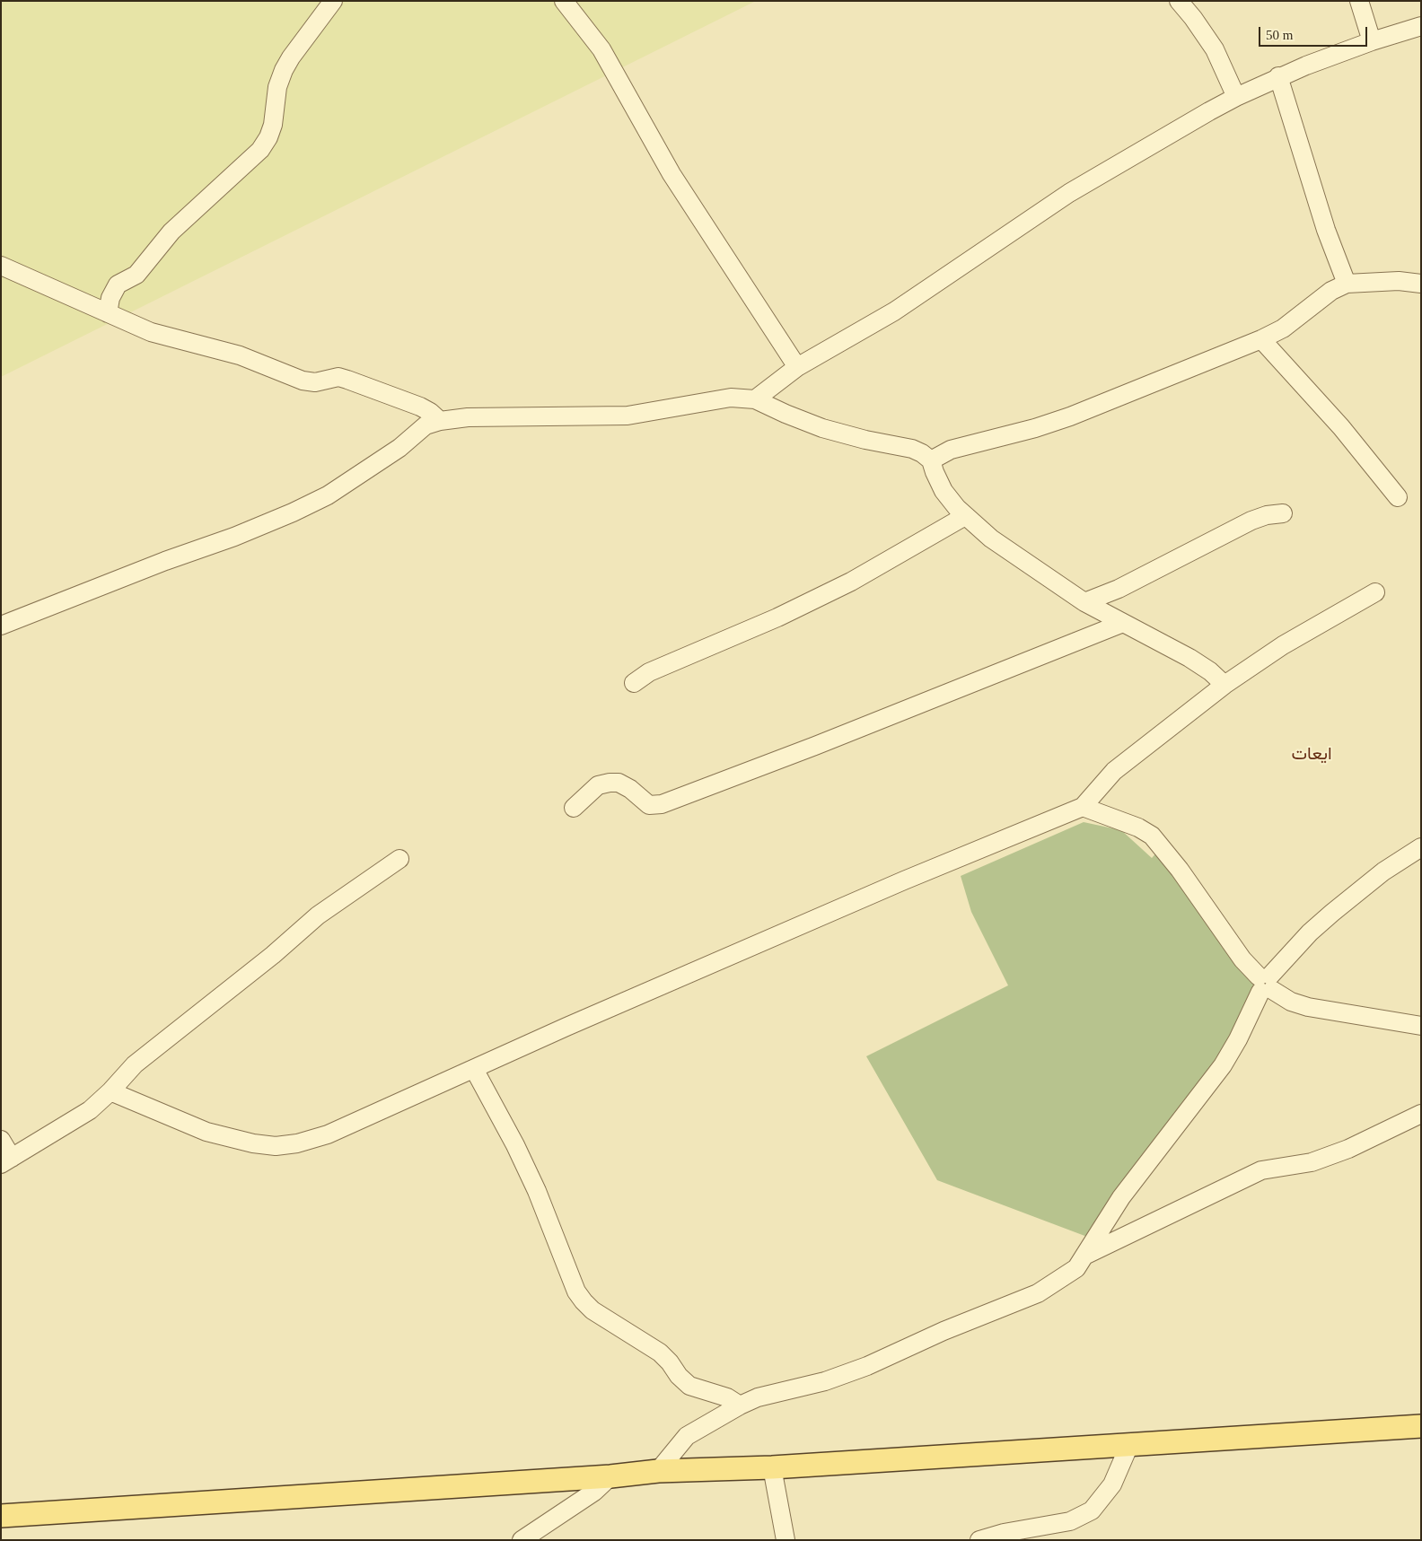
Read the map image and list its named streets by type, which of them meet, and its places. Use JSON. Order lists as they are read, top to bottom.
{
  "districts": ["ايعات"],
  "scale_bar": "50 m"
}
